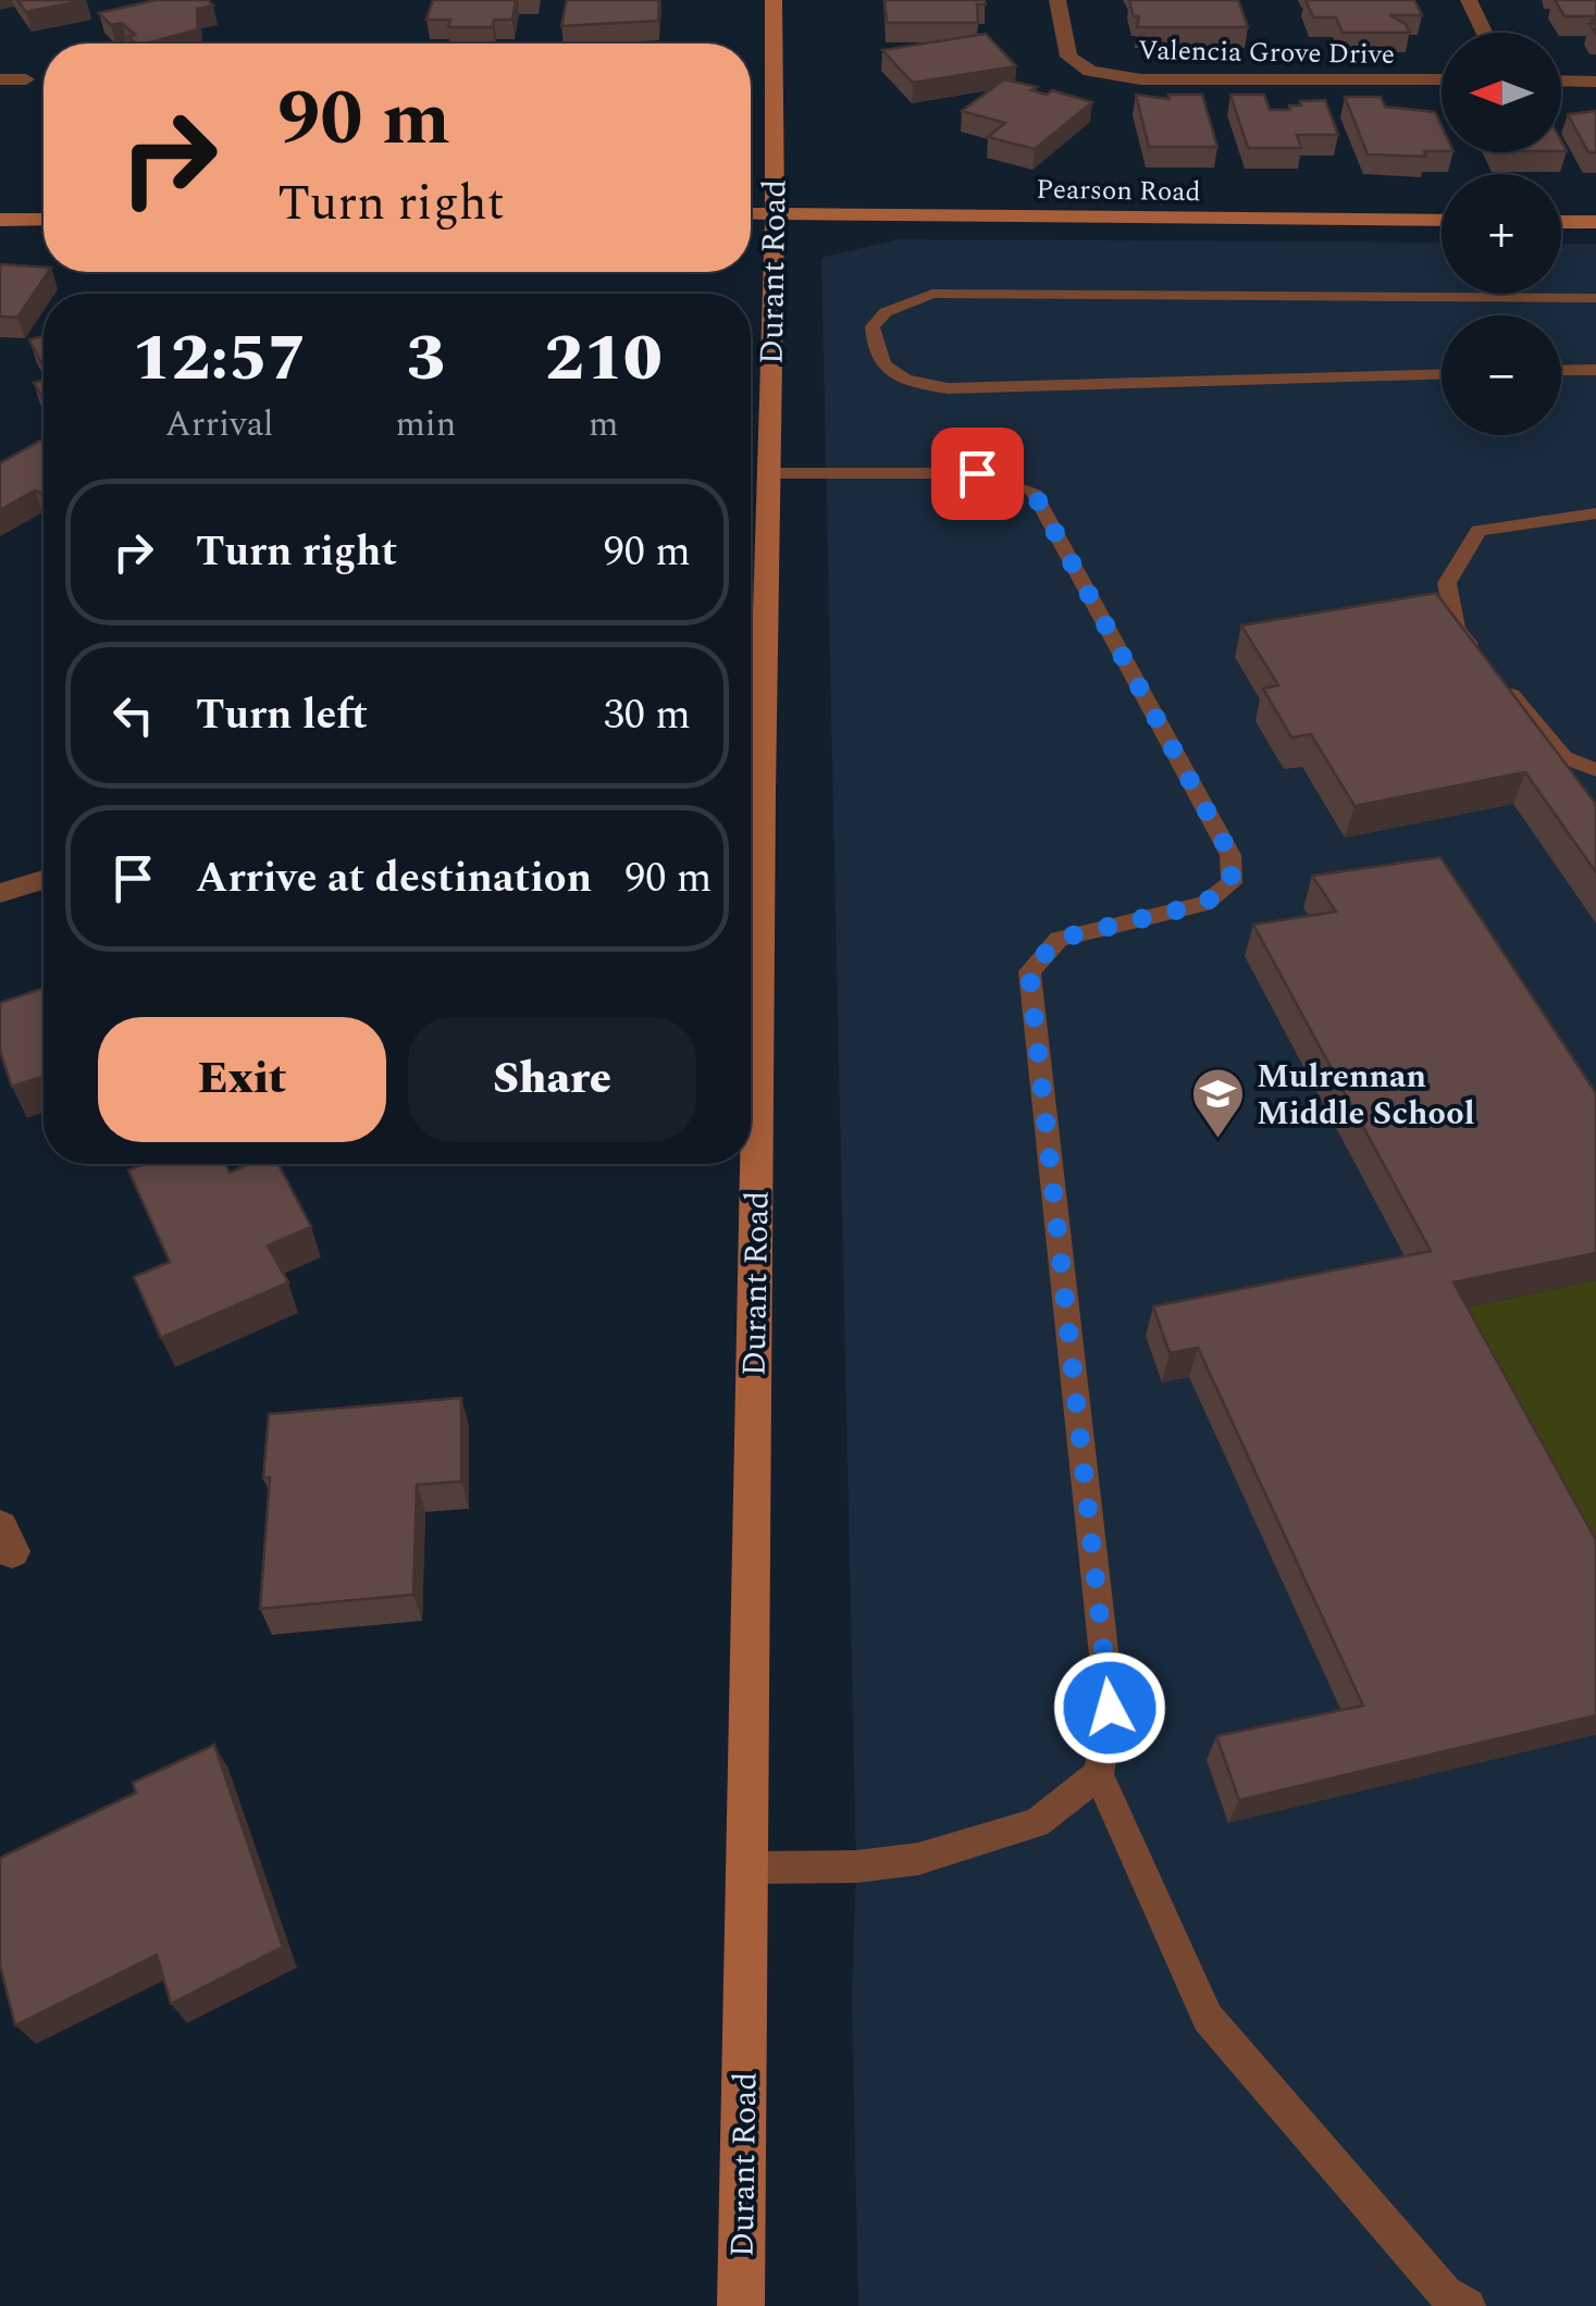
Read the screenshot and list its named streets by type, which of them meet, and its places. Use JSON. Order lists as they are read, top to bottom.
{
  "streets": {
    "street": ["Valencia Grove Drive", "Pearson Road", "Durant Road"]
  },
  "crossings": [
    ["Pearson Road", "Durant Road"]
  ],
  "places": {
    "school or university": ["Mulrennan Middle School"]
  },
  "north": "left",
  "page": {
    "map_buttons": ["+", "−"],
    "turn": ["90 m", "Turn right"],
    "eta": [
      "12:57",
      "Arrival",
      "3",
      "min",
      "210",
      "m"
    ],
    "list": [
      {
        "name": "Turn right",
        "value": "90 m"
      },
      {
        "name": "Turn left",
        "value": "30 m"
      },
      {
        "name": "Arrive at destination",
        "value": "90 m"
      }
    ],
    "buttons": ["Exit", "Share"]
  }
}
